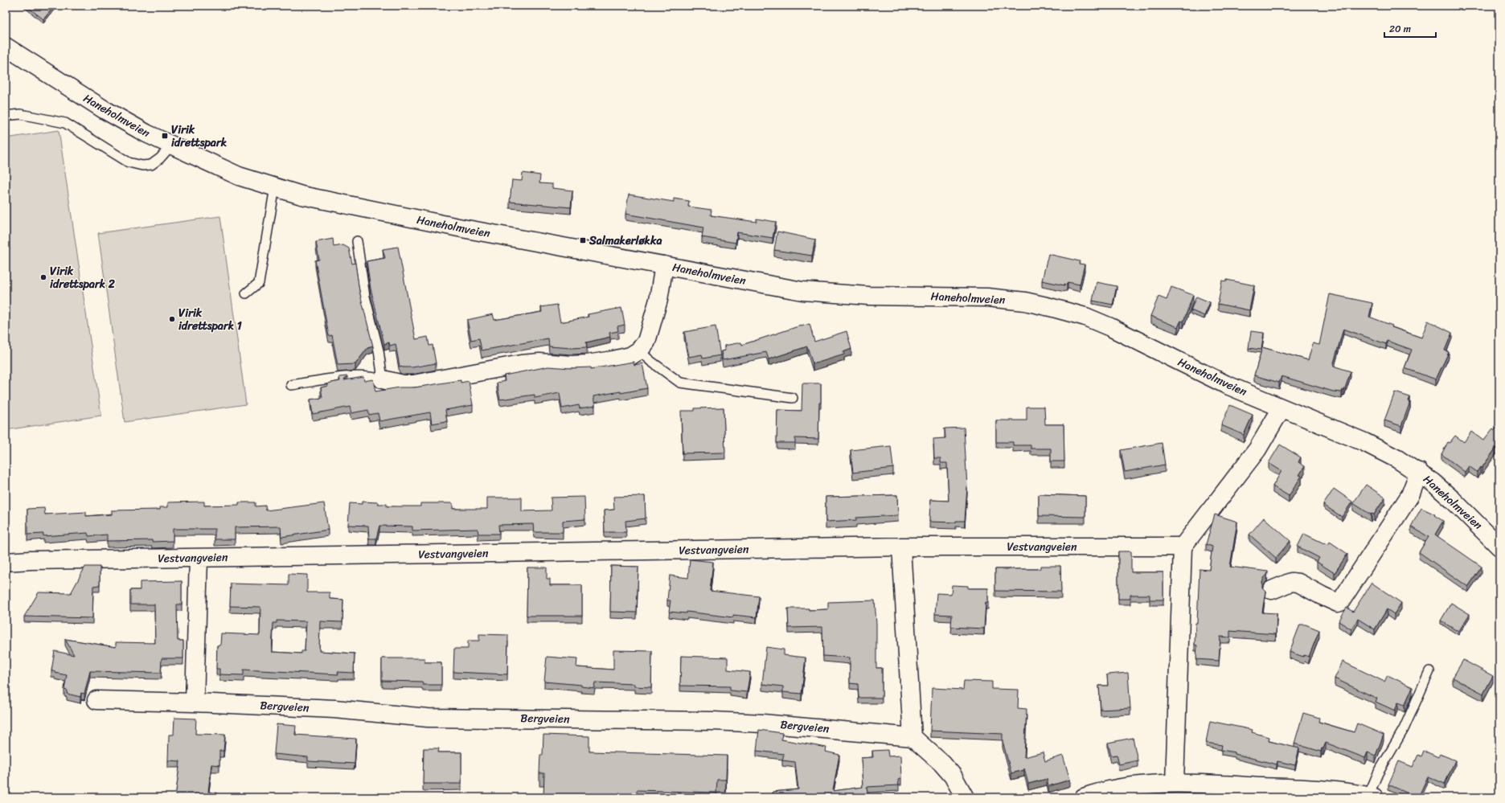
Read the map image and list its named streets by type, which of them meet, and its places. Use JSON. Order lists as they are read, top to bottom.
{
  "streets": {
    "street": ["Haneholmveien", "Vestvangveien", "Bergveien"]
  },
  "places": {
    "transit": ["Virik idrettspark", "Salmakerløkka"],
    "other": ["Virik idrettspark 2", "Virik idrettspark 1"]
  },
  "scale_bar": "20 m"
}
